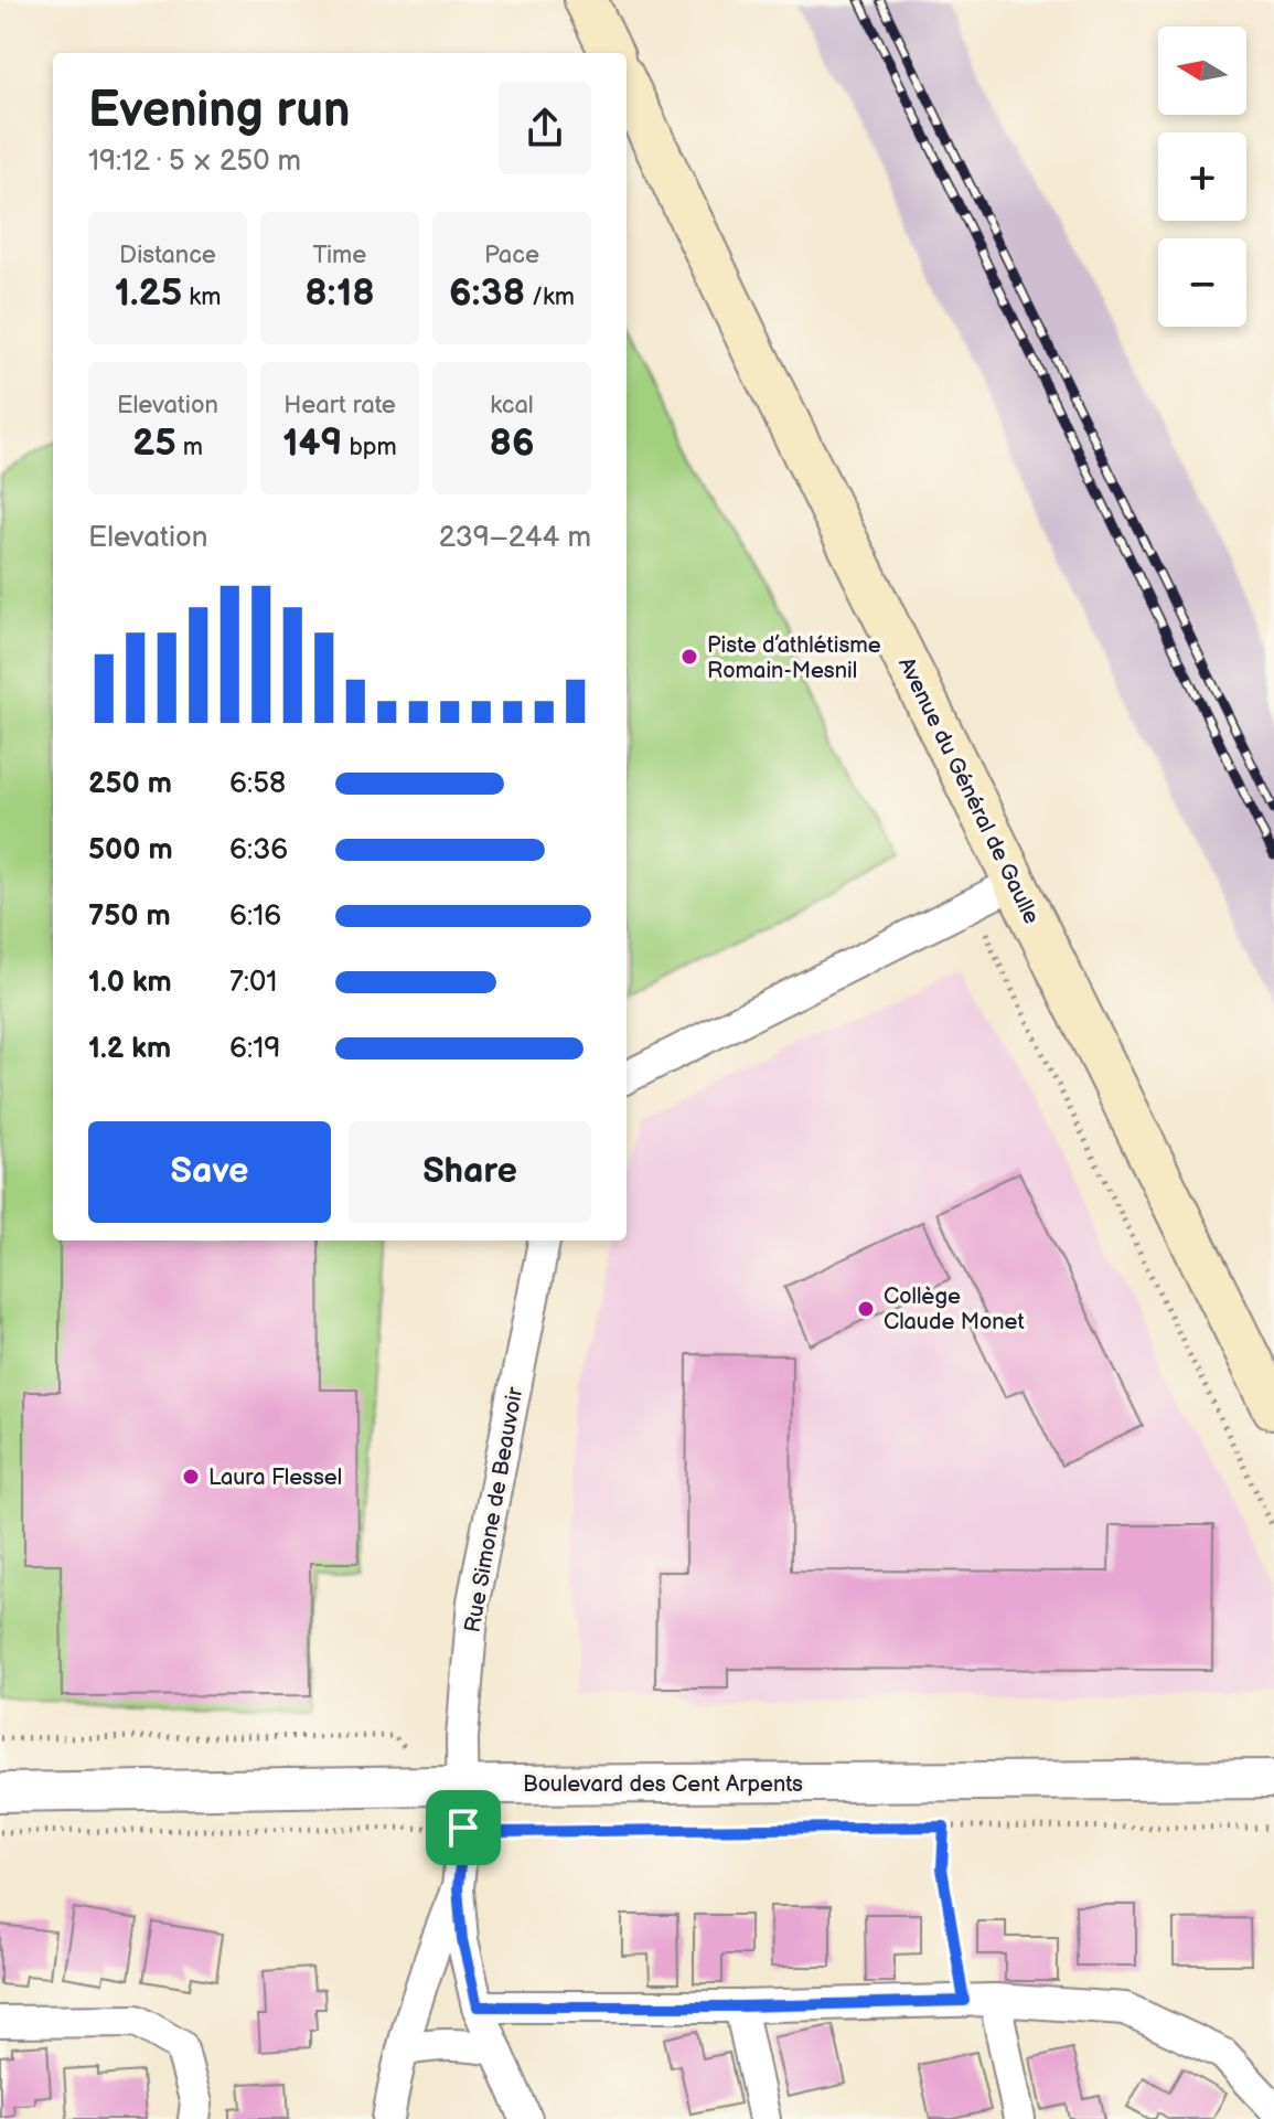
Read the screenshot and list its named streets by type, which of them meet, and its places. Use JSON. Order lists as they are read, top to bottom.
{
  "streets": {
    "main road": ["Avenue du Général de Gaulle"],
    "street": ["Rue Simone de Beauvoir", "Boulevard des Cent Arpents"]
  },
  "crossings": [
    ["Rue Simone de Beauvoir", "Boulevard des Cent Arpents"]
  ],
  "places": ["Piste d’athlétisme Romain-Mesnil", "Collège Claude Monet", "Laura Flessel"],
  "north": "left",
  "page": {
    "map_buttons": ["+", "−"],
    "heading": ["Evening run", "19:12 · 5 × 250 m"],
    "stats": [
      ["Distance", "1.25 km"],
      ["Time", "8:18"],
      ["Pace", "6:38 /km"],
      ["Elevation", "25 m"],
      ["Heart rate", "149 bpm"],
      ["kcal", "86"]
    ],
    "chart": ["Elevation", "239–244 m"],
    "list": [
      {
        "name": "250 m",
        "note": "6:58"
      },
      {
        "name": "500 m",
        "note": "6:36"
      },
      {
        "name": "750 m",
        "note": "6:16"
      },
      {
        "name": "1.0 km",
        "note": "7:01"
      },
      {
        "name": "1.2 km",
        "note": "6:19"
      }
    ],
    "buttons": ["Save", "Share"]
  }
}
